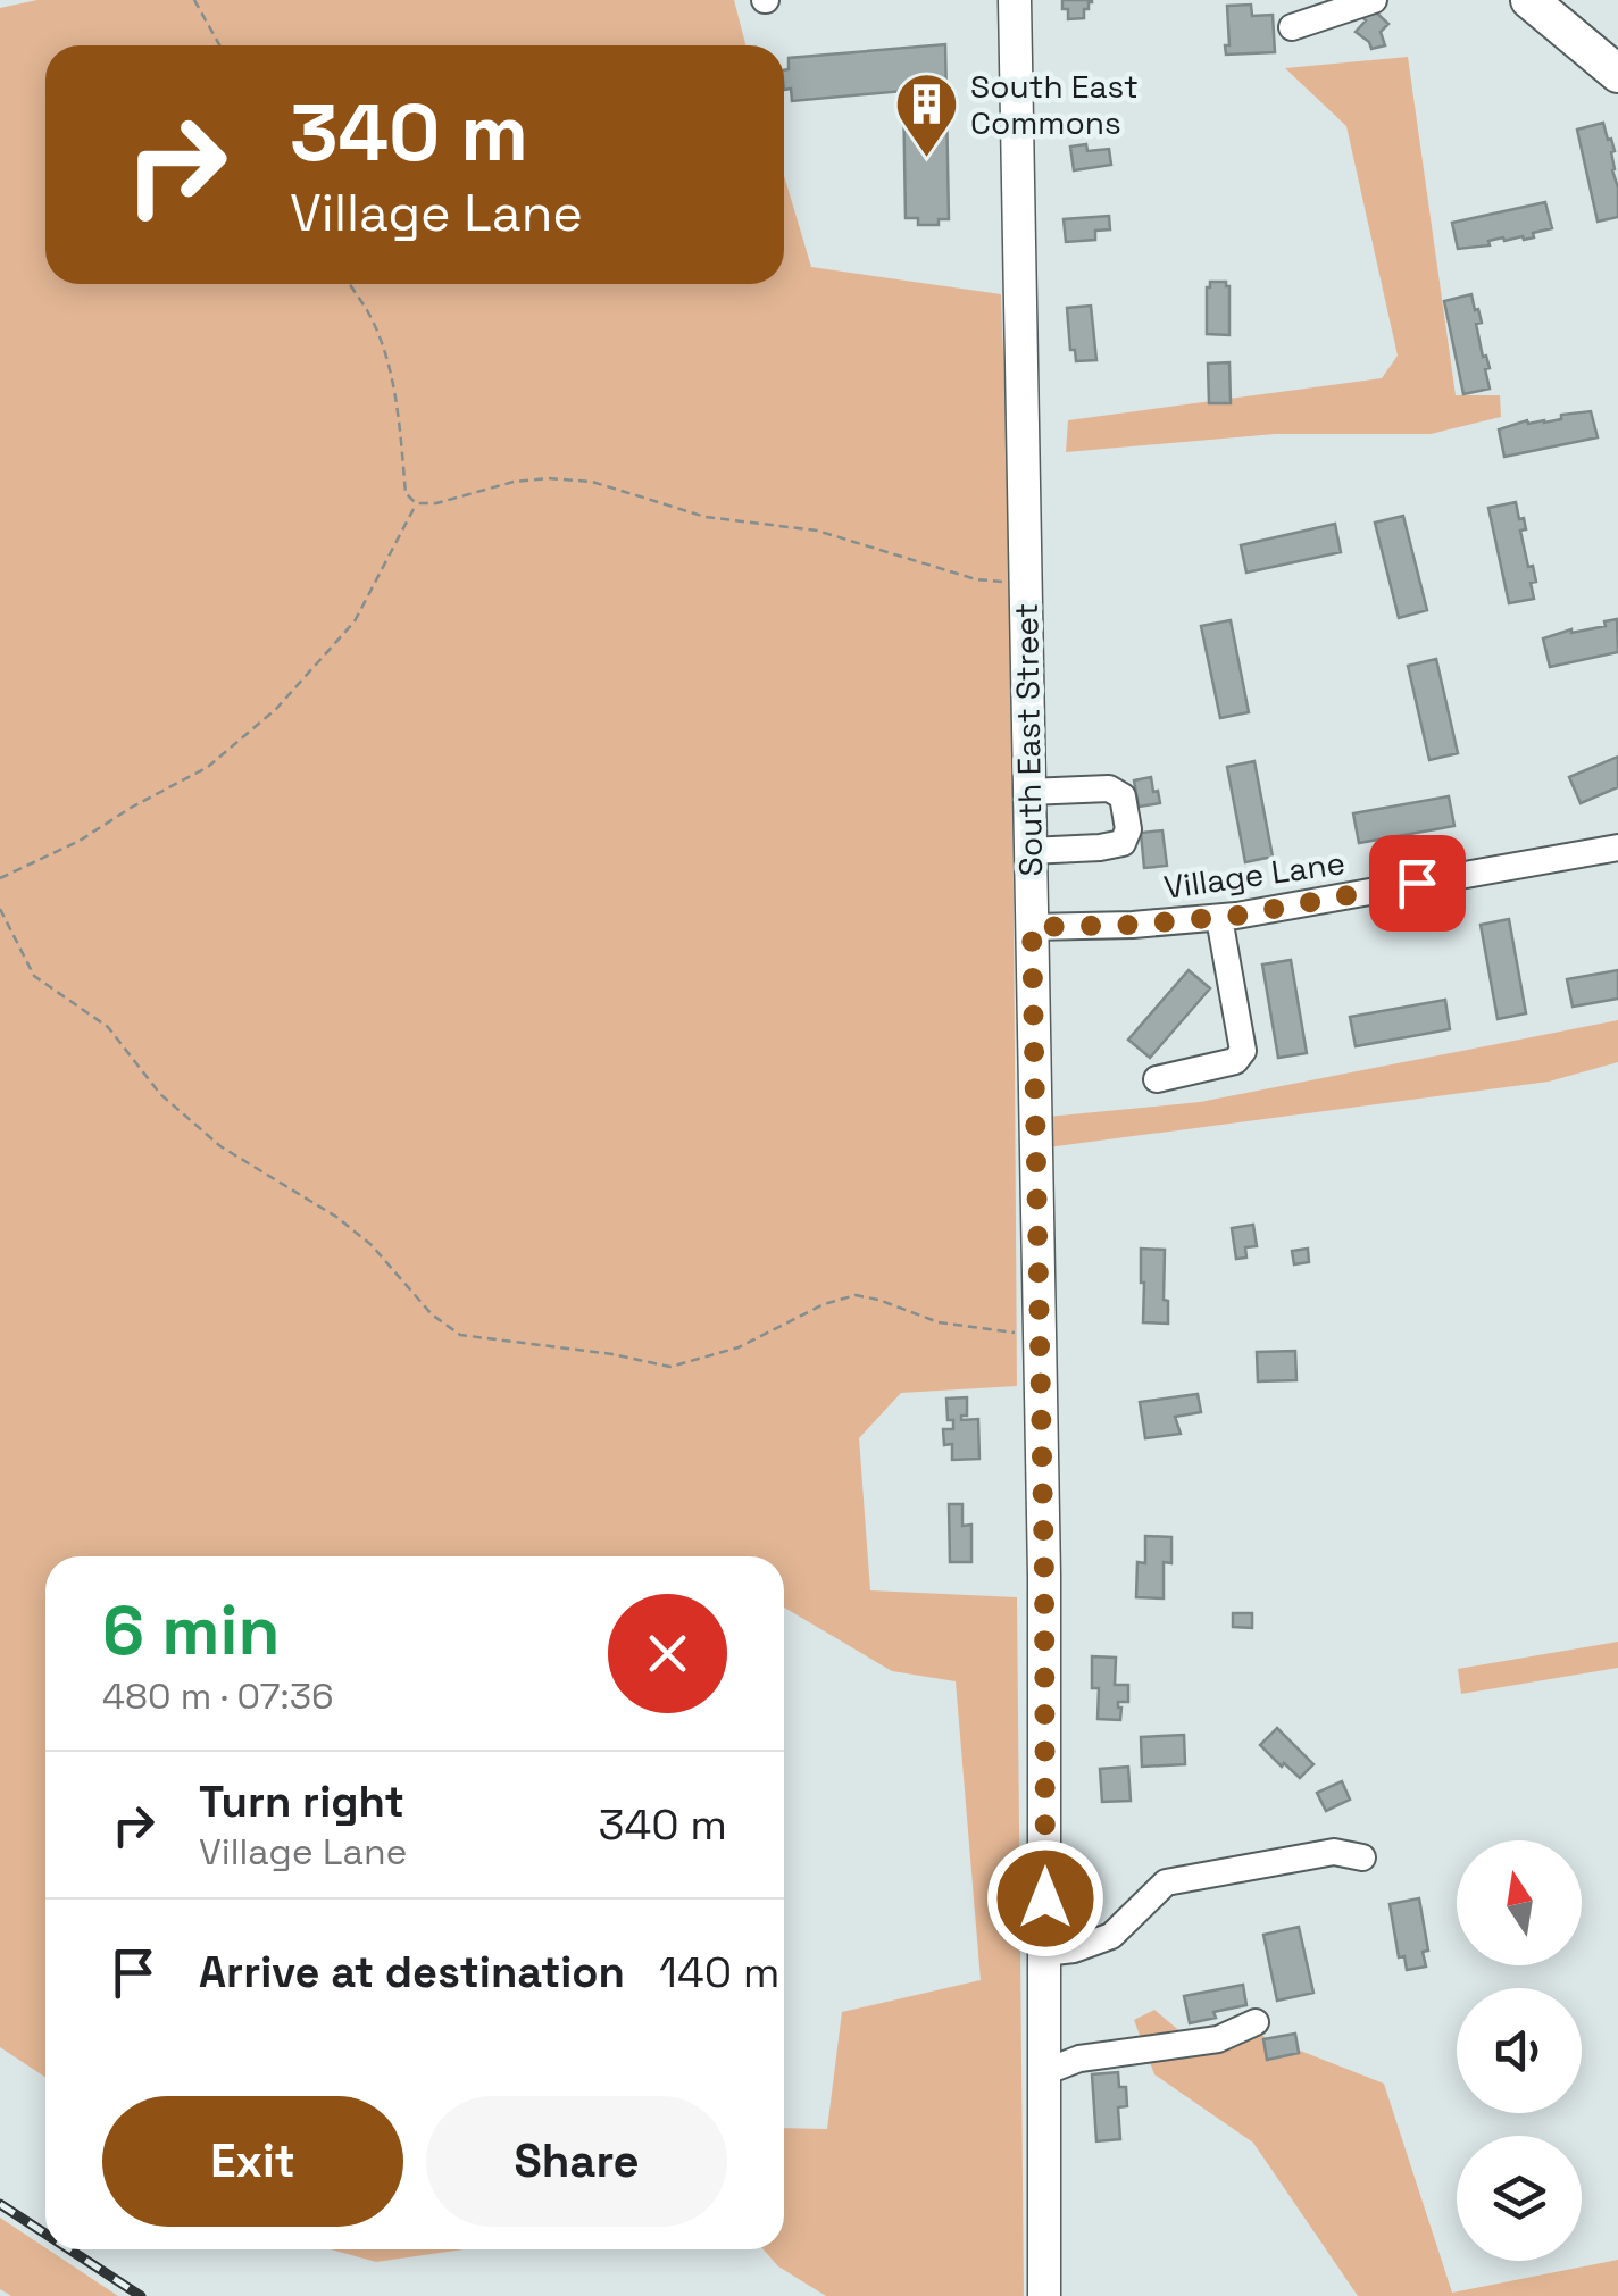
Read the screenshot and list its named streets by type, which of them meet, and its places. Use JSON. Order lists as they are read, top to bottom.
{
  "streets": {
    "main road": ["South East Street"],
    "lane": ["Village Lane"]
  },
  "crossings": [
    ["South East Street", "Village Lane"]
  ],
  "places": {
    "building": ["South East Commons"]
  },
  "north": "top",
  "page": {
    "turn": ["340 m", "Village Lane"],
    "heading": ["6 min", "480 m · 07:36"],
    "list": [
      {
        "name": "Turn right",
        "note": "Village Lane",
        "value": "340 m"
      },
      {
        "name": "Arrive at destination",
        "value": "140 m"
      }
    ],
    "buttons": ["Exit", "Share"]
  }
}
